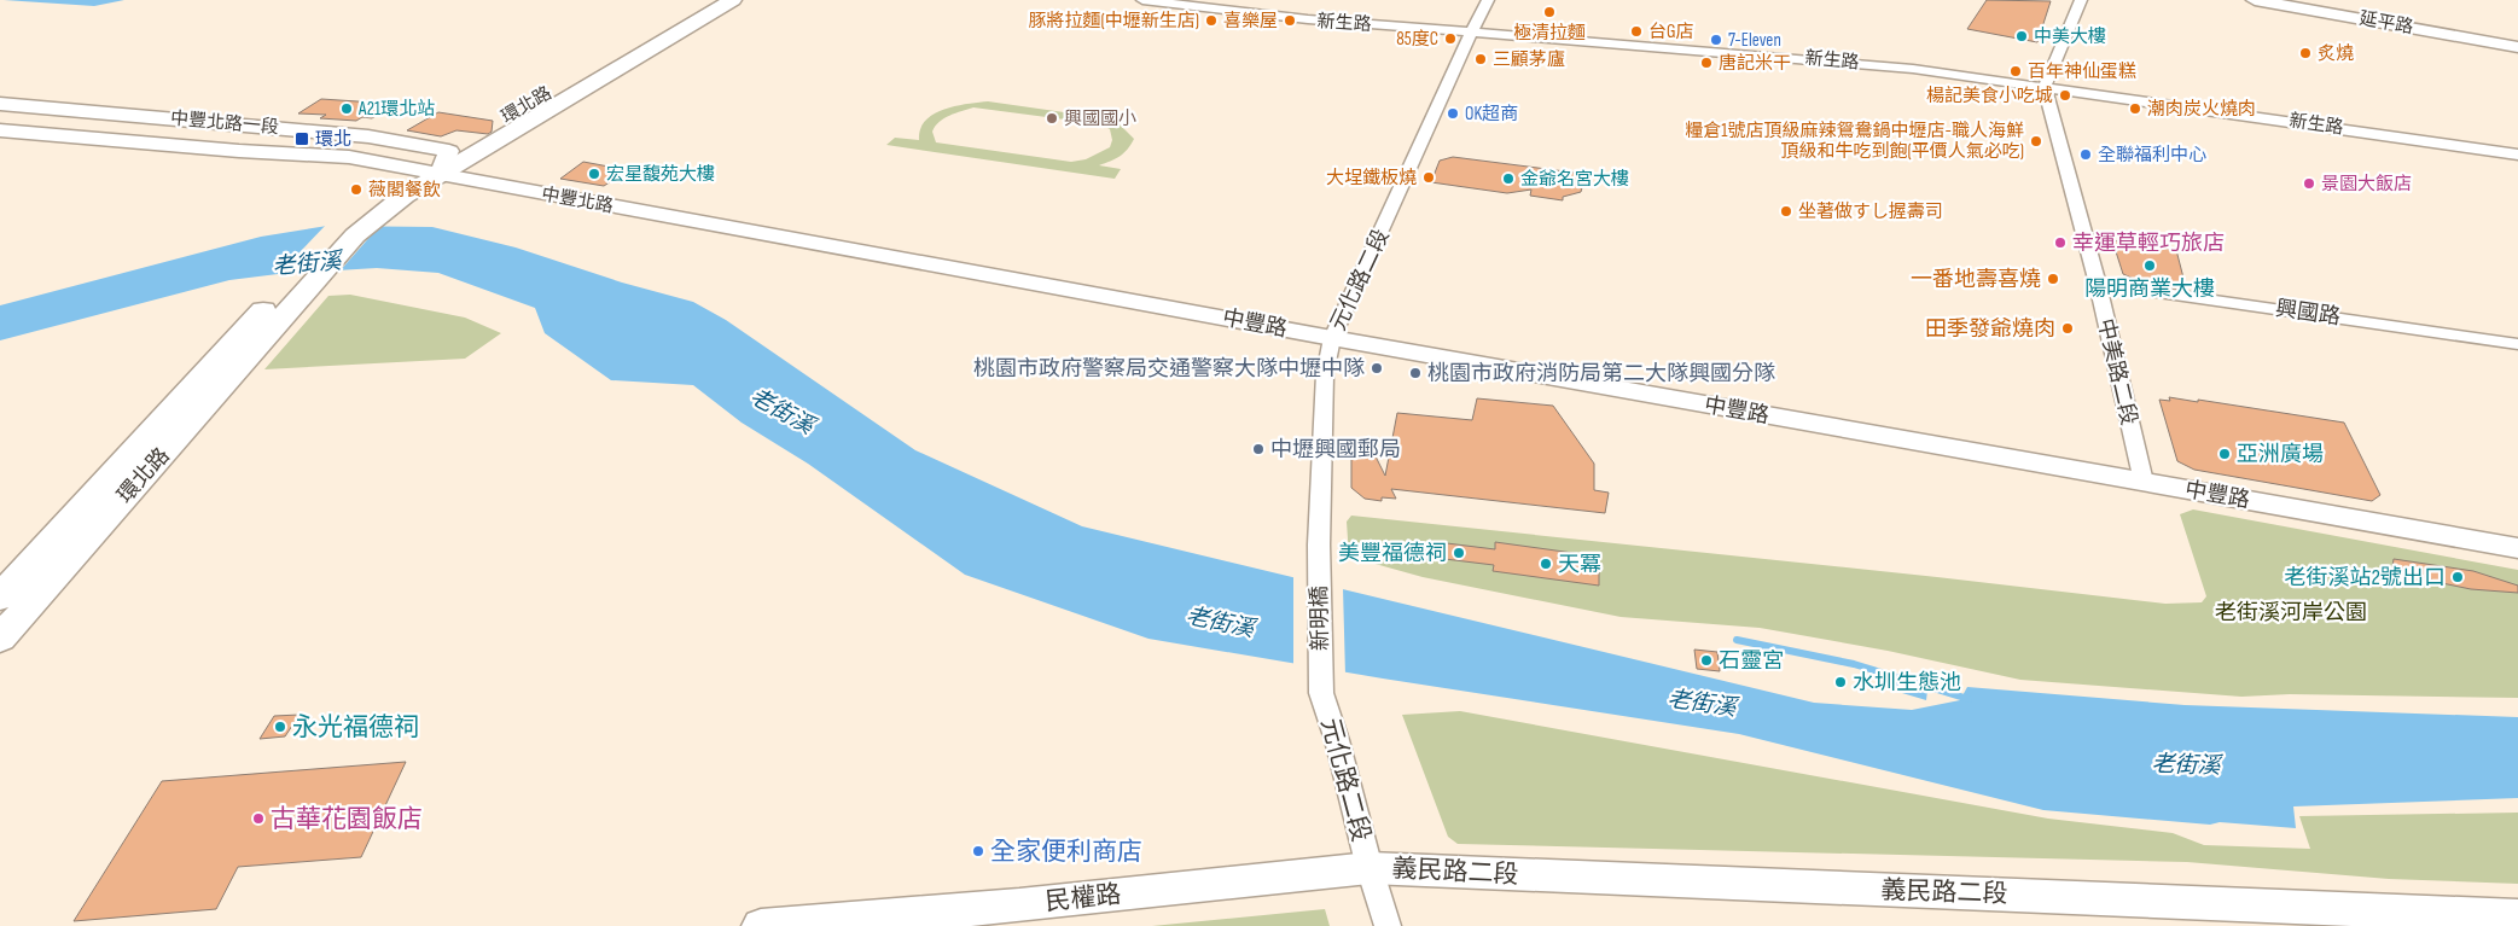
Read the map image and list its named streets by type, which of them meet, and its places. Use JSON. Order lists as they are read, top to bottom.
{
  "streets": {
    "main road": [
      "延平路",
      "環北路",
      "中豐北路一段",
      "中豐北路",
      "中豐路",
      "義民路二段",
      "民權路"
    ],
    "street": [
      "新生路",
      "元化路二段",
      "興國路",
      "中美路二段",
      "新明橋"
    ]
  },
  "crossings": [
    ["新生路", "元化路二段"],
    ["新生路", "中美路二段"],
    ["環北路", "中豐北路一段"],
    ["環北路", "中豐北路"],
    ["中豐北路一段", "中豐北路"],
    ["中豐北路", "中豐路"],
    ["元化路二段", "中豐路"],
    ["元化路二段", "新明橋"],
    ["元化路二段", "義民路二段"],
    ["元化路二段", "民權路"],
    ["興國路", "中美路二段"],
    ["中豐路", "中美路二段"],
    ["義民路二段", "民權路"]
  ],
  "water": ["老街溪"],
  "parks": ["老街溪河岸公園"],
  "places": {
    "other": [
      "極清拉麵",
      "豚將拉麵(中壢新生店)",
      "喜樂屋",
      "台G店",
      "中美大樓",
      "85度C",
      "7-Eleven",
      "炙燒",
      "三顧茅廬",
      "唐記米干",
      "百年神仙蛋糕",
      "楊記美食小吃城",
      "A21環北站",
      "潮肉炭火燒肉",
      "OK超商",
      "興國國小",
      "糧倉1號店頂級麻辣鴛鴦鍋中壢店-職人海鮮 頂級和牛吃到飽(平價人氣必吃)",
      "全聯福利中心",
      "宏星馥苑大樓",
      "大埕鐵板燒",
      "金爺名宮大樓",
      "景園大飯店",
      "薇閣餐飲",
      "坐著做すし握壽司",
      "幸運草輕巧旅店",
      "陽明商業大樓",
      "一番地壽喜燒",
      "田季發爺燒肉",
      "桃園市政府警察局交通警察大隊中壢中隊",
      "桃園市政府消防局第二大隊興國分隊",
      "中壢興國郵局",
      "亞洲廣場",
      "美豐福德祠",
      "天冪",
      "老街溪站2號出口",
      "石靈宮",
      "水圳生態池",
      "永光福德祠",
      "古華花園飯店",
      "全家便利商店"
    ],
    "transit": ["環北"]
  }
}
